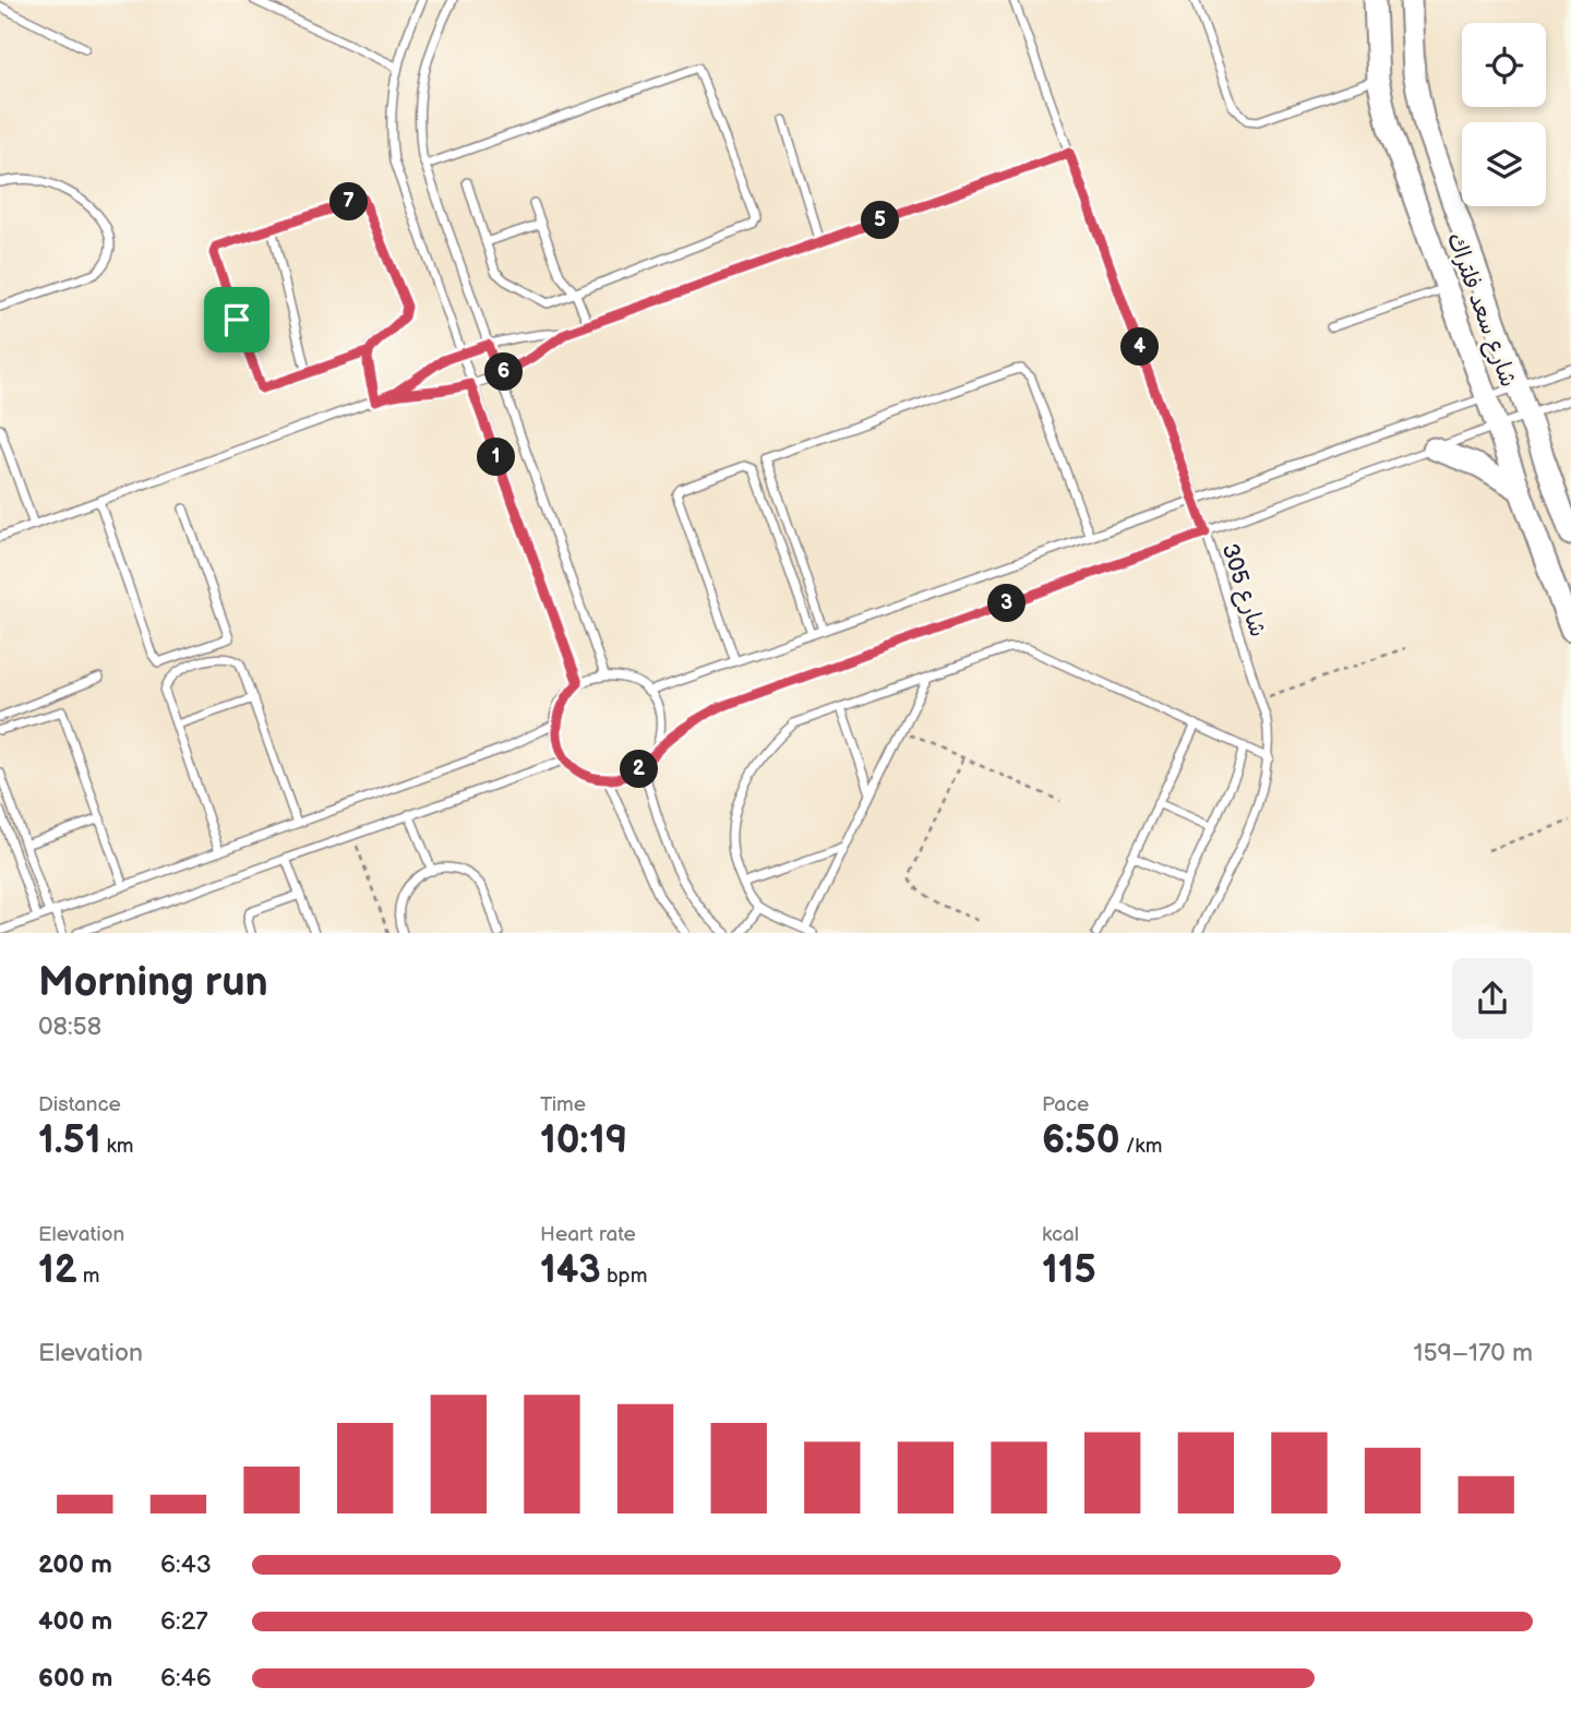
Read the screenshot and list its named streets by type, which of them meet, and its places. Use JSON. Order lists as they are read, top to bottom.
{
  "streets": {
    "street": ["شارع سعد فلتراك"],
    "lane": ["شارع 305"]
  },
  "page": {
    "pins": [
      "7",
      "5",
      "4",
      "6",
      "1",
      "3",
      "2"
    ],
    "heading": ["Morning run", "08:58"],
    "stats": [
      ["Distance", "1.51 km"],
      ["Time", "10:19"],
      ["Pace", "6:50 /km"],
      ["Elevation", "12 m"],
      ["Heart rate", "143 bpm"],
      ["kcal", "115"]
    ],
    "chart": ["Elevation", "159–170 m"],
    "list": [
      {
        "name": "200 m",
        "note": "6:43"
      },
      {
        "name": "400 m",
        "note": "6:27"
      },
      {
        "name": "600 m",
        "note": "6:46"
      }
    ]
  }
}
